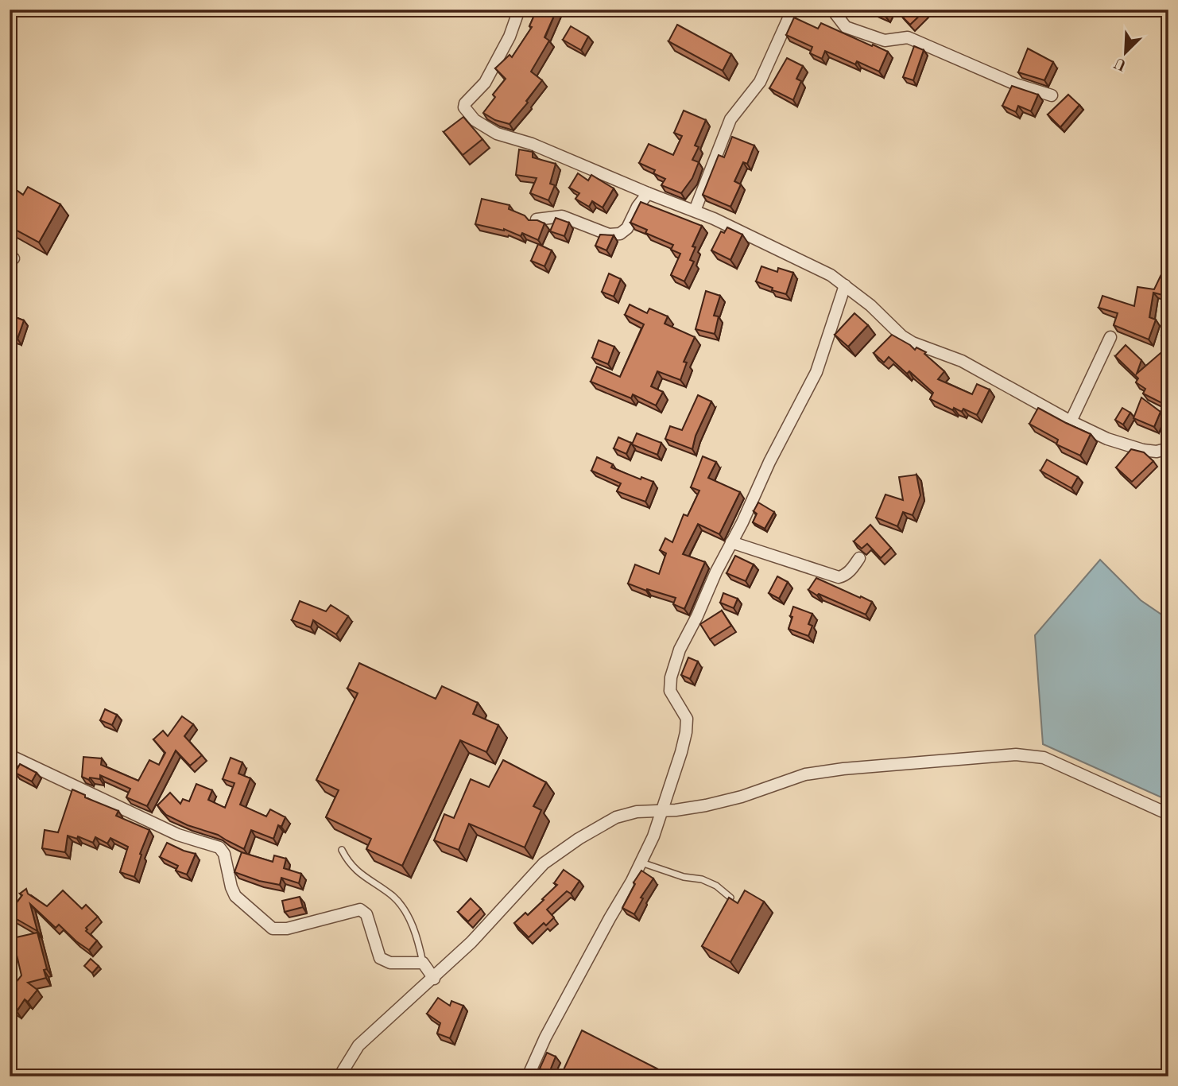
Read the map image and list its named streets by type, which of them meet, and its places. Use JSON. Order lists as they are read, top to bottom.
{
  "north": "bottom left"
}
